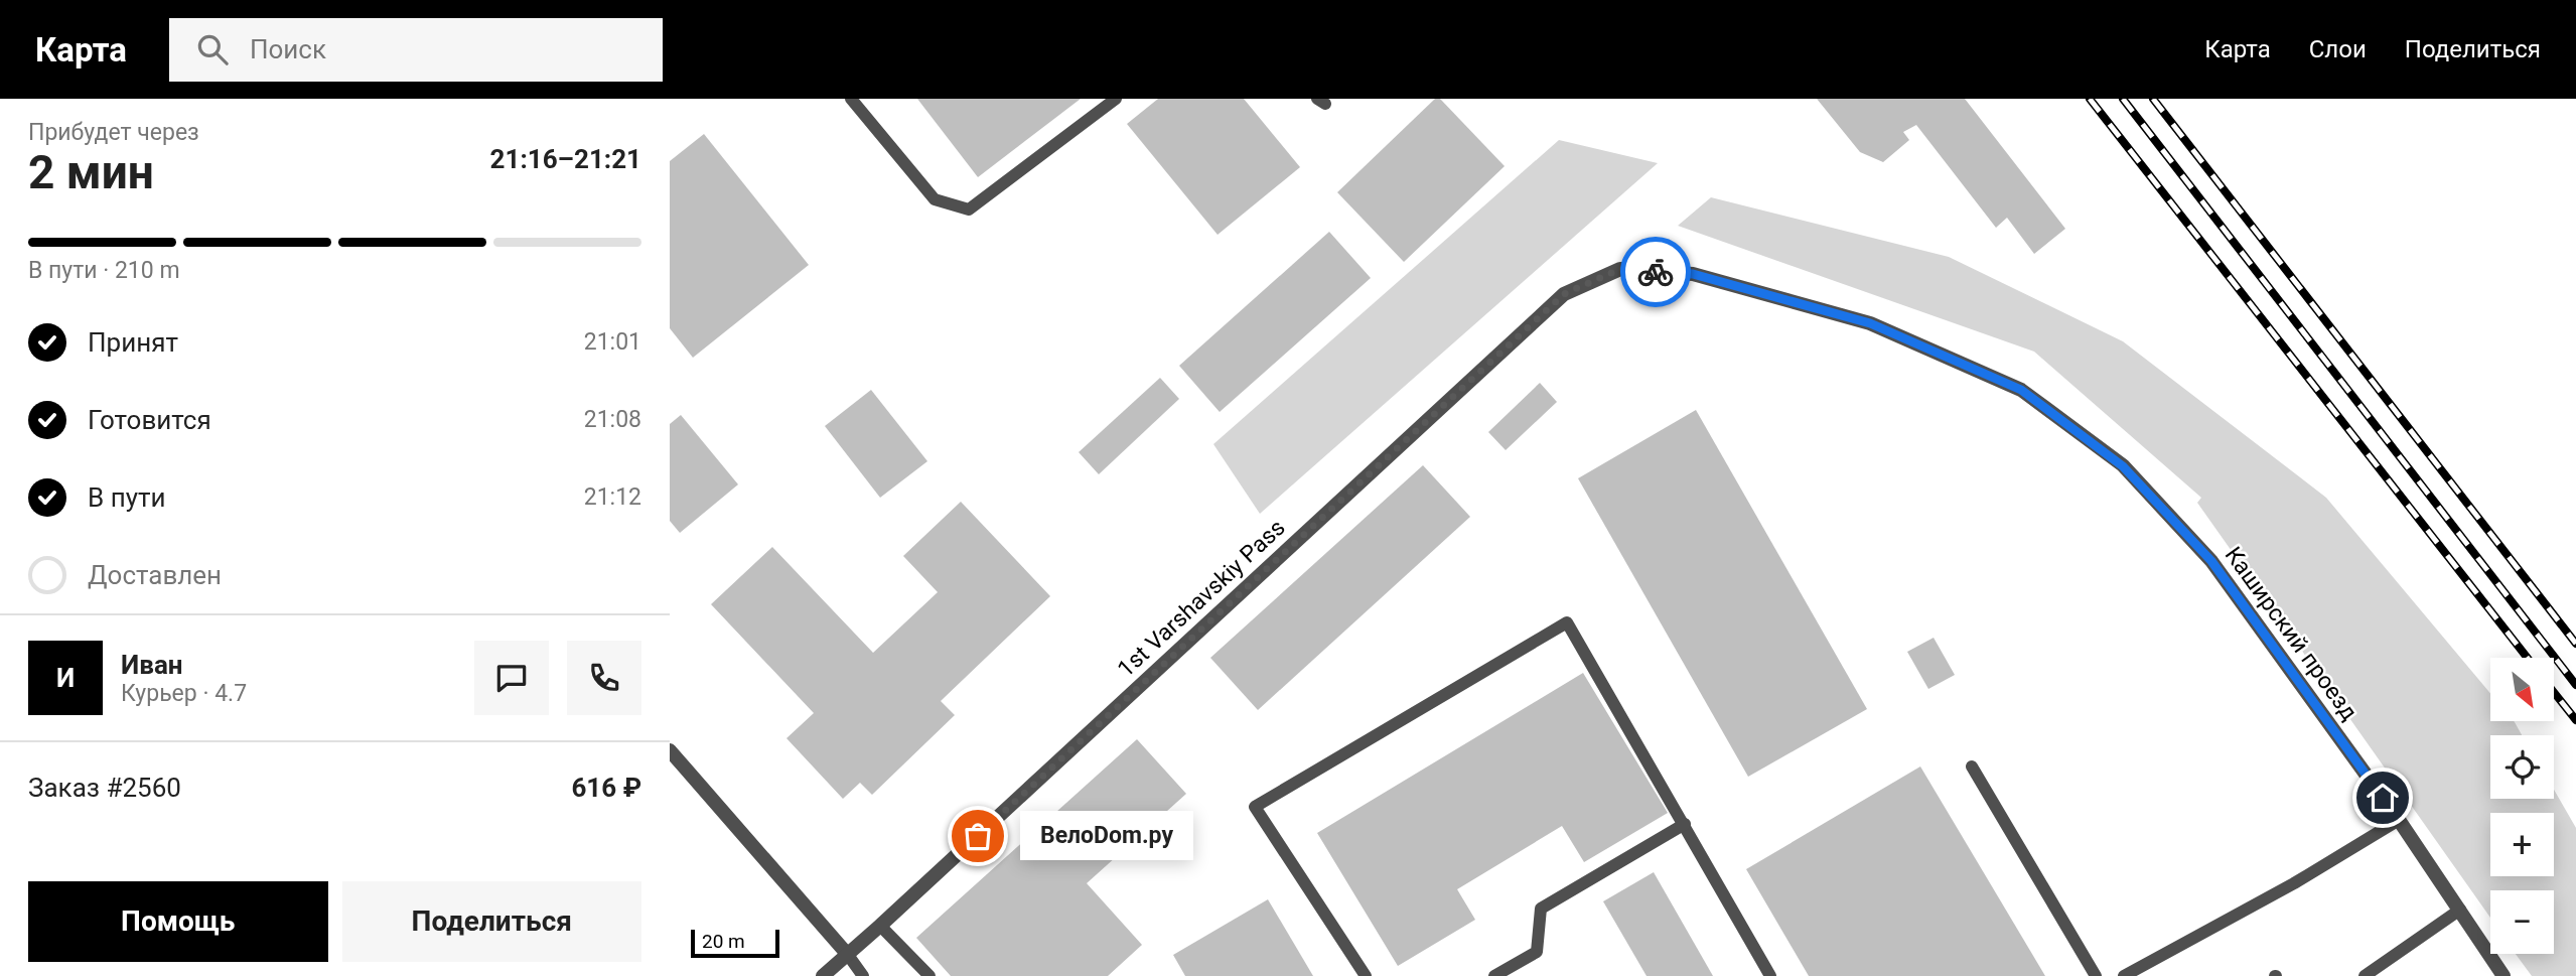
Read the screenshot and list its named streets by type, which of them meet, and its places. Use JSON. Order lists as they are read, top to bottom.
{
  "streets": {
    "street": ["1st Varshavskiy Pass", "Каширский проезд"]
  },
  "crossings": [
    ["1st Varshavskiy Pass", "Каширский проезд"]
  ],
  "places": ["ВелоDom.ру"],
  "scale_bar": "20 m",
  "north": "bottom right",
  "page": {
    "header": "Карта",
    "search": "Поиск",
    "nav": ["Карта", "Слои", "Поделиться"],
    "heading": ["2 мин", "Прибудет через", "21:16–21:21"],
    "panel": [
      "Иван",
      "Курьер · 4.7",
      "Заказ #2560",
      "616 ₽"
    ],
    "bar": "В пути · 210 m",
    "list": [
      ["Принят", "21:01"],
      ["Готовится", "21:08"],
      ["В пути", "21:12"],
      "Доставлен"
    ],
    "round": "И",
    "map_buttons": ["+", "−"],
    "bubble": "ВелоDom.ру",
    "buttons": ["Помощь", "Поделиться"],
    "scale": "20 m"
  }
}
